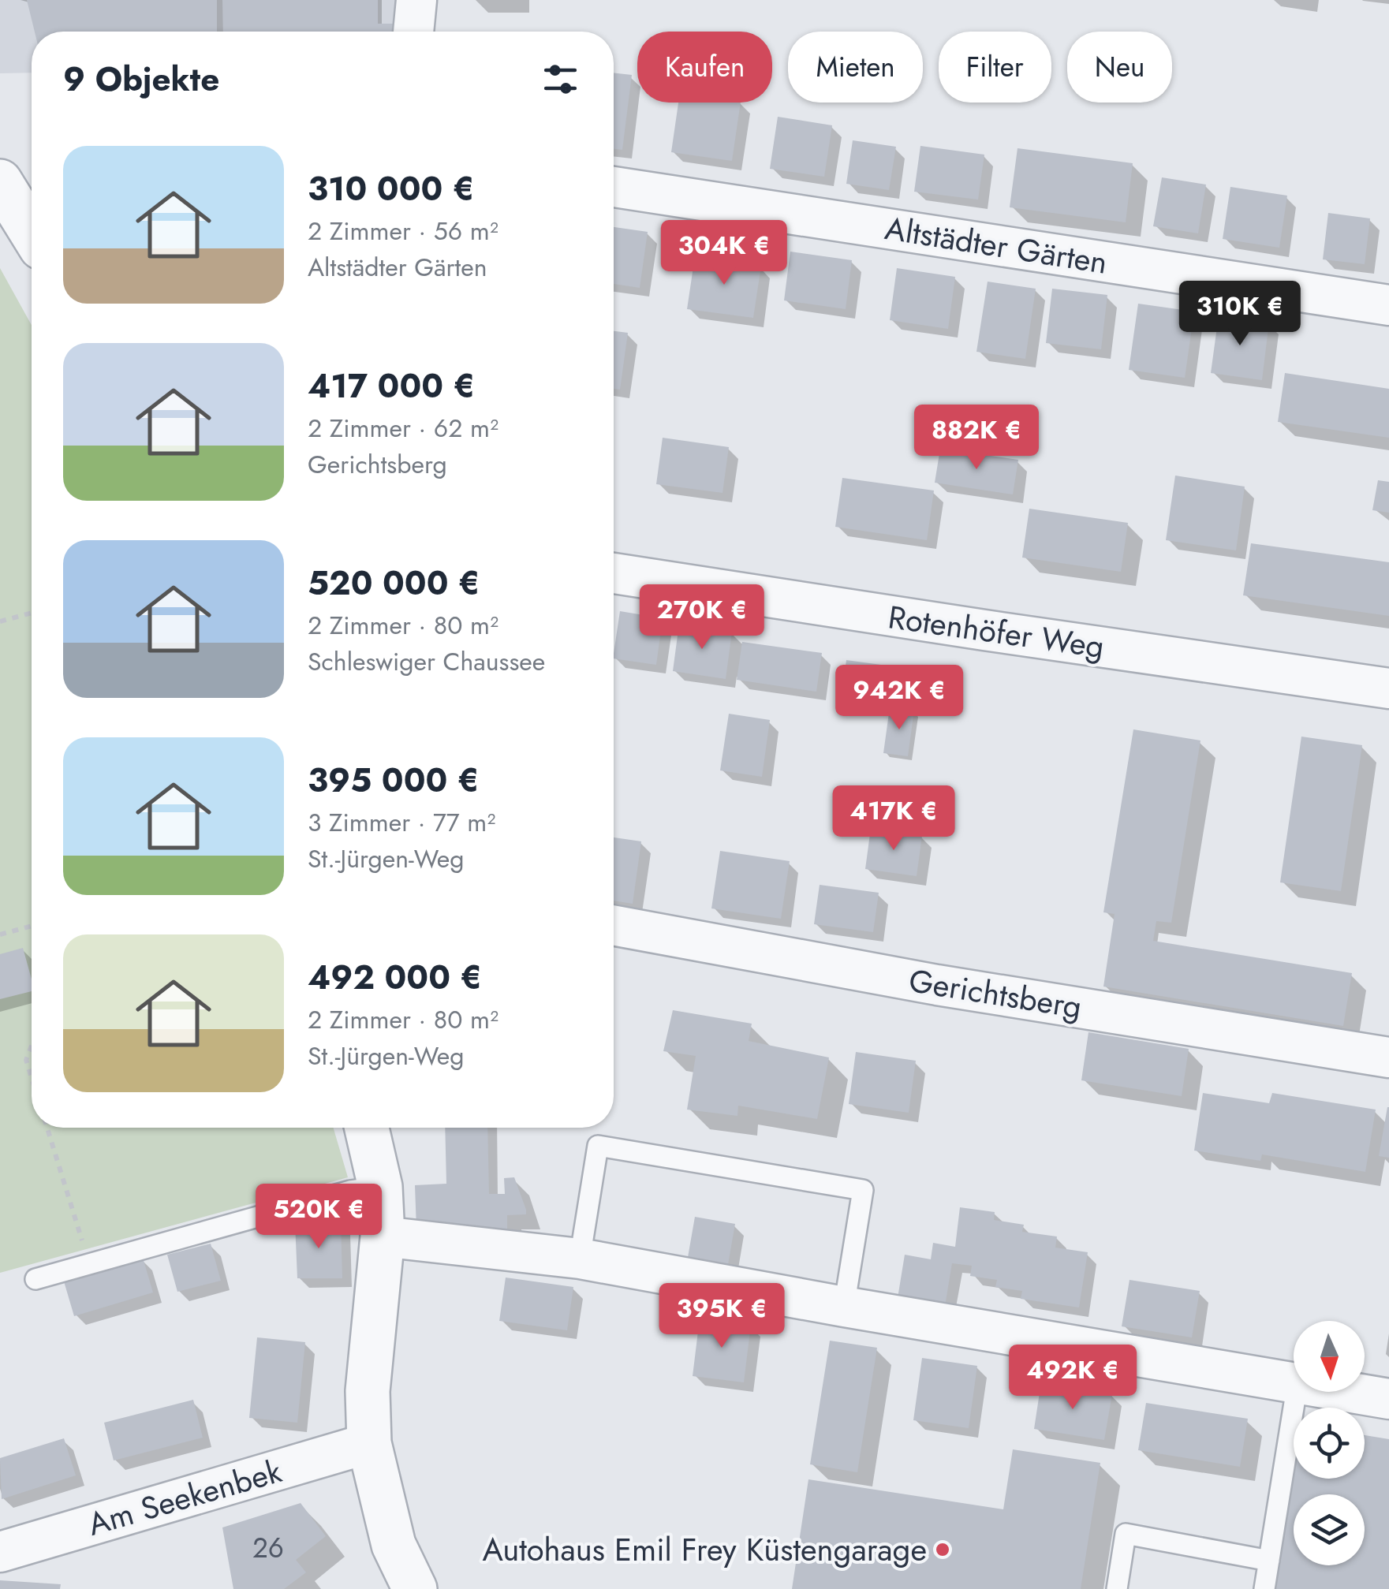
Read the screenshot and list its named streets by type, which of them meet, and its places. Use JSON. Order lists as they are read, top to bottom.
{
  "streets": {
    "street": [
      "Altstädter Gärten",
      "Rotenhöfer Weg",
      "Gerichtsberg",
      "Am Seekenbek"
    ]
  },
  "places": ["Autohaus Emil Frey Küstengarage"],
  "house_numbers": ["26"],
  "north": "bottom",
  "page": {
    "chip": [
      "Kaufen",
      "Mieten",
      "Filter",
      "Neu"
    ],
    "heading": "9 Objekte",
    "list": [
      {
        "name": "310 000 €",
        "note": "2 Zimmer · 56 m² · Altstädter Gärten"
      },
      {
        "name": "417 000 €",
        "note": "2 Zimmer · 62 m² · Gerichtsberg"
      },
      {
        "name": "520 000 €",
        "note": "2 Zimmer · 80 m² · Schleswiger Chaussee"
      },
      {
        "name": "395 000 €",
        "note": "3 Zimmer · 77 m² · St.-Jürgen-Weg"
      },
      {
        "name": "492 000 €",
        "note": "2 Zimmer · 80 m² · St.-Jürgen-Weg"
      }
    ],
    "price": [
      "304K €",
      "310K €",
      "882K €",
      "270K €",
      "942K €",
      "417K €",
      "520K €",
      "395K €",
      "492K €"
    ]
  }
}
